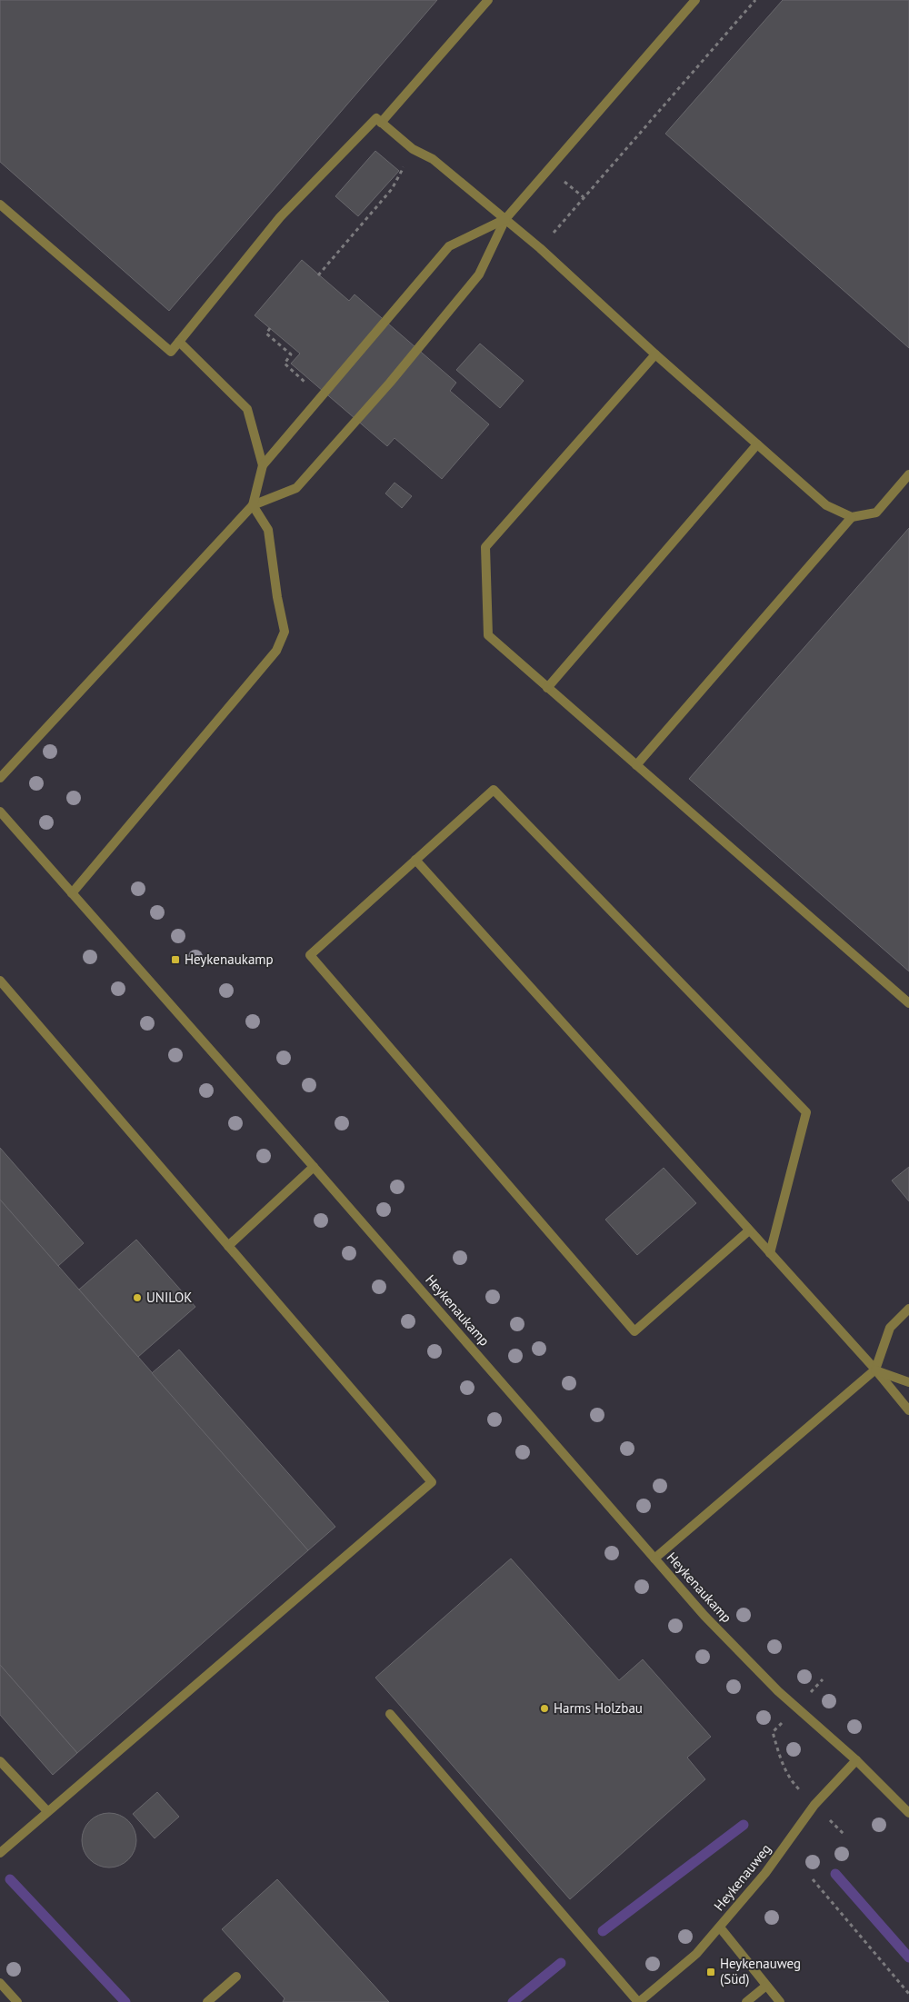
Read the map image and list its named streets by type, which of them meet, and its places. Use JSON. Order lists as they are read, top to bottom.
{
  "streets": {
    "street": ["Heykenaukamp", "Heykenauweg"]
  },
  "crossings": [
    ["Heykenaukamp", "Heykenauweg"]
  ],
  "places": {
    "transit": ["Heykenaukamp", "Heykenauweg (Süd)"],
    "other": ["UNILOK", "Harms Holzbau"]
  }
}
